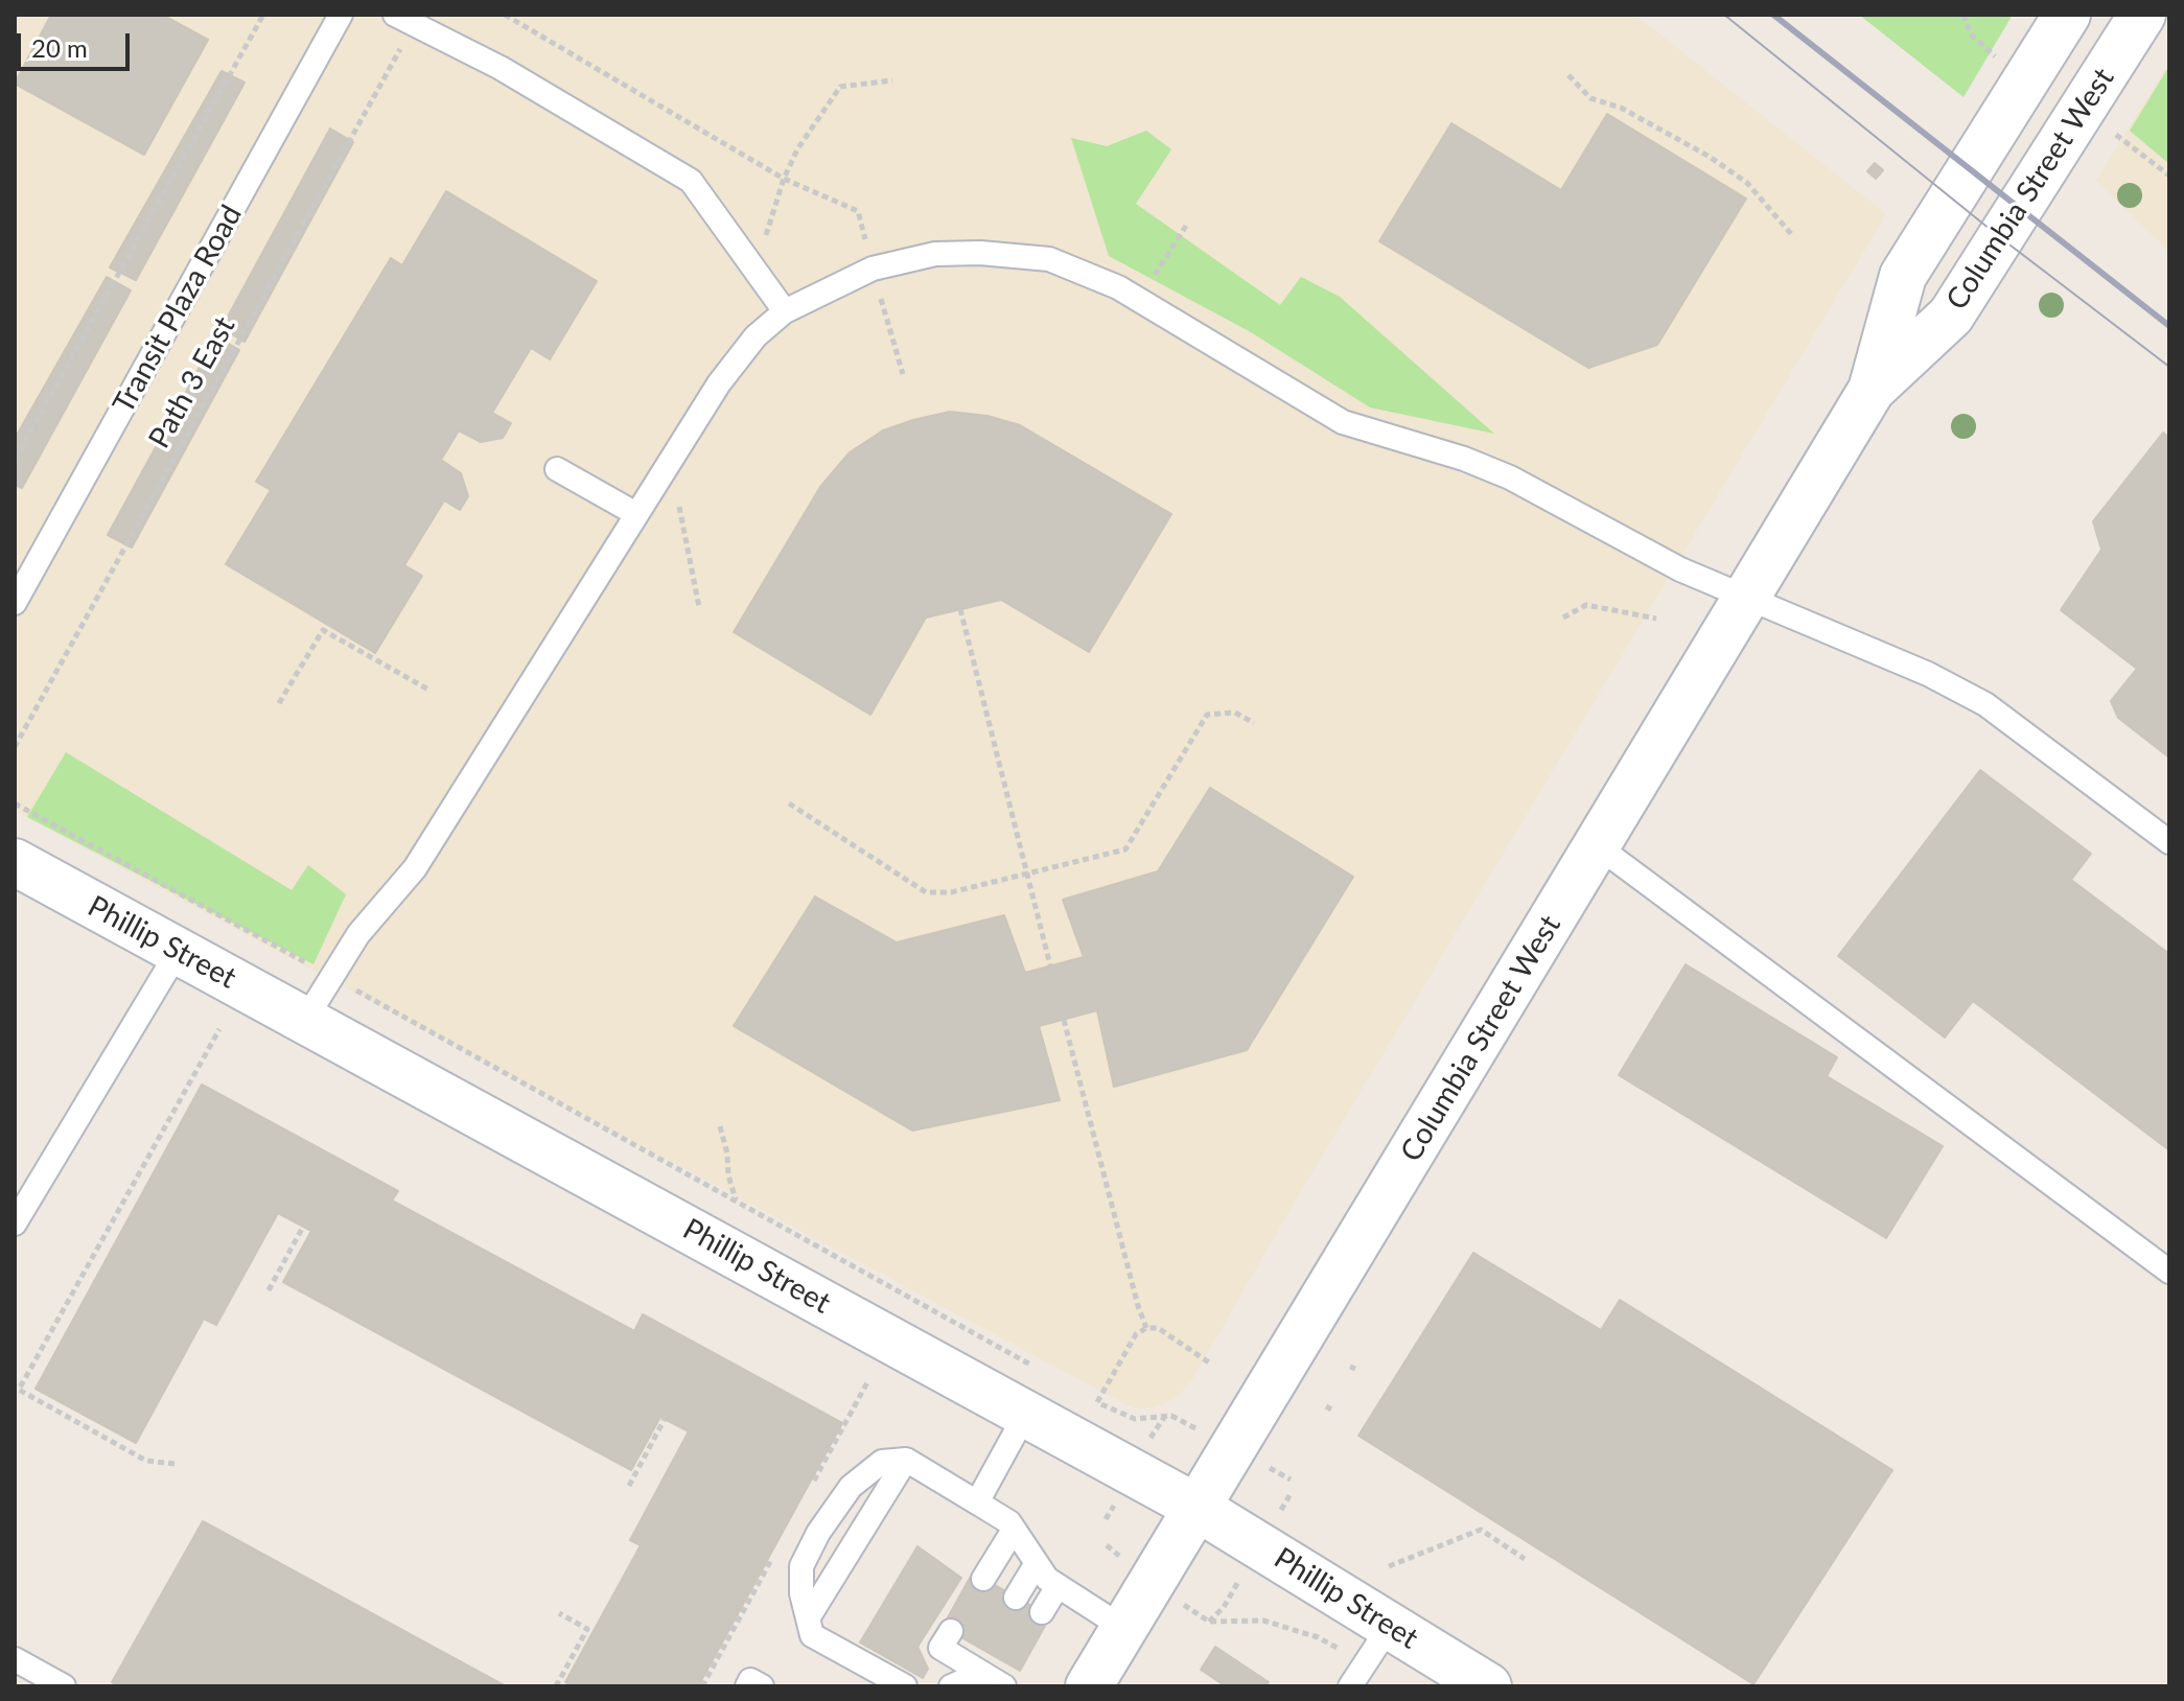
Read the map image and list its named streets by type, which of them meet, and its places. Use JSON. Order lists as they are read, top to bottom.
{
  "streets": {
    "main road": ["Columbia Street West", "Phillip Street"],
    "lane": ["Transit Plaza Road"],
    "path": ["Path 3 East"]
  },
  "crossings": [
    ["Columbia Street West", "Phillip Street"]
  ],
  "scale_bar": "20 m"
}
